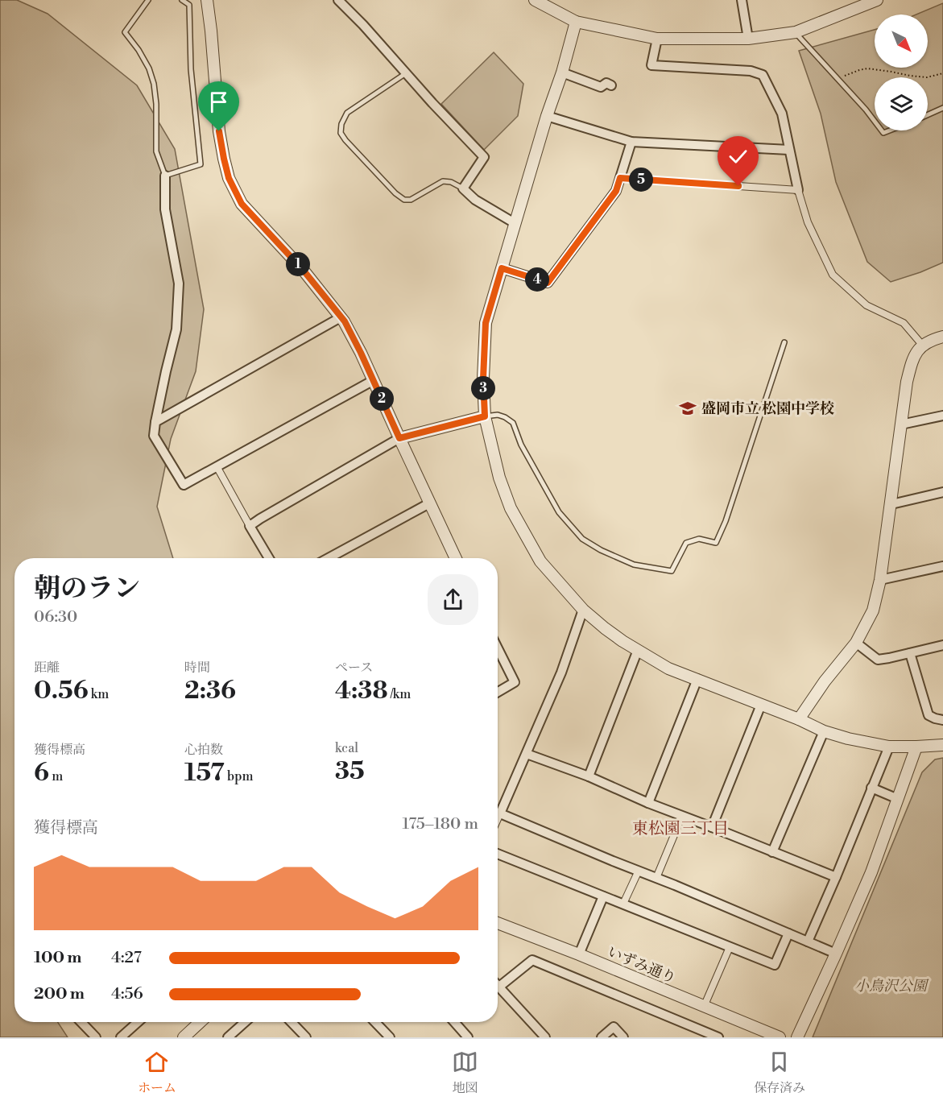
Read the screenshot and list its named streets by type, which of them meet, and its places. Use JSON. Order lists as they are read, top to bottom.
{
  "streets": {
    "street": ["いずみ通り"]
  },
  "districts": ["東松園三丁目"],
  "parks": ["小鳥沢公園"],
  "places": {
    "school or university": ["盛岡市立 松園中学校"]
  },
  "north": "bottom right",
  "page": {
    "pins": [
      "5",
      "1",
      "4",
      "3",
      "2"
    ],
    "heading": ["朝のラン", "06:30"],
    "stats": [
      ["距離", "0.56 km"],
      ["時間", "2:36"],
      ["ペース", "4:38 /km"],
      ["獲得標高", "6 m"],
      ["心拍数", "157 bpm"],
      ["kcal", "35"]
    ],
    "chart": ["獲得標高", "175–180 m"],
    "list": [
      {
        "name": "100 m",
        "note": "4:27"
      },
      {
        "name": "200 m",
        "note": "4:56"
      }
    ],
    "tabs": ["ホーム", "地図", "保存済み"]
  }
}
